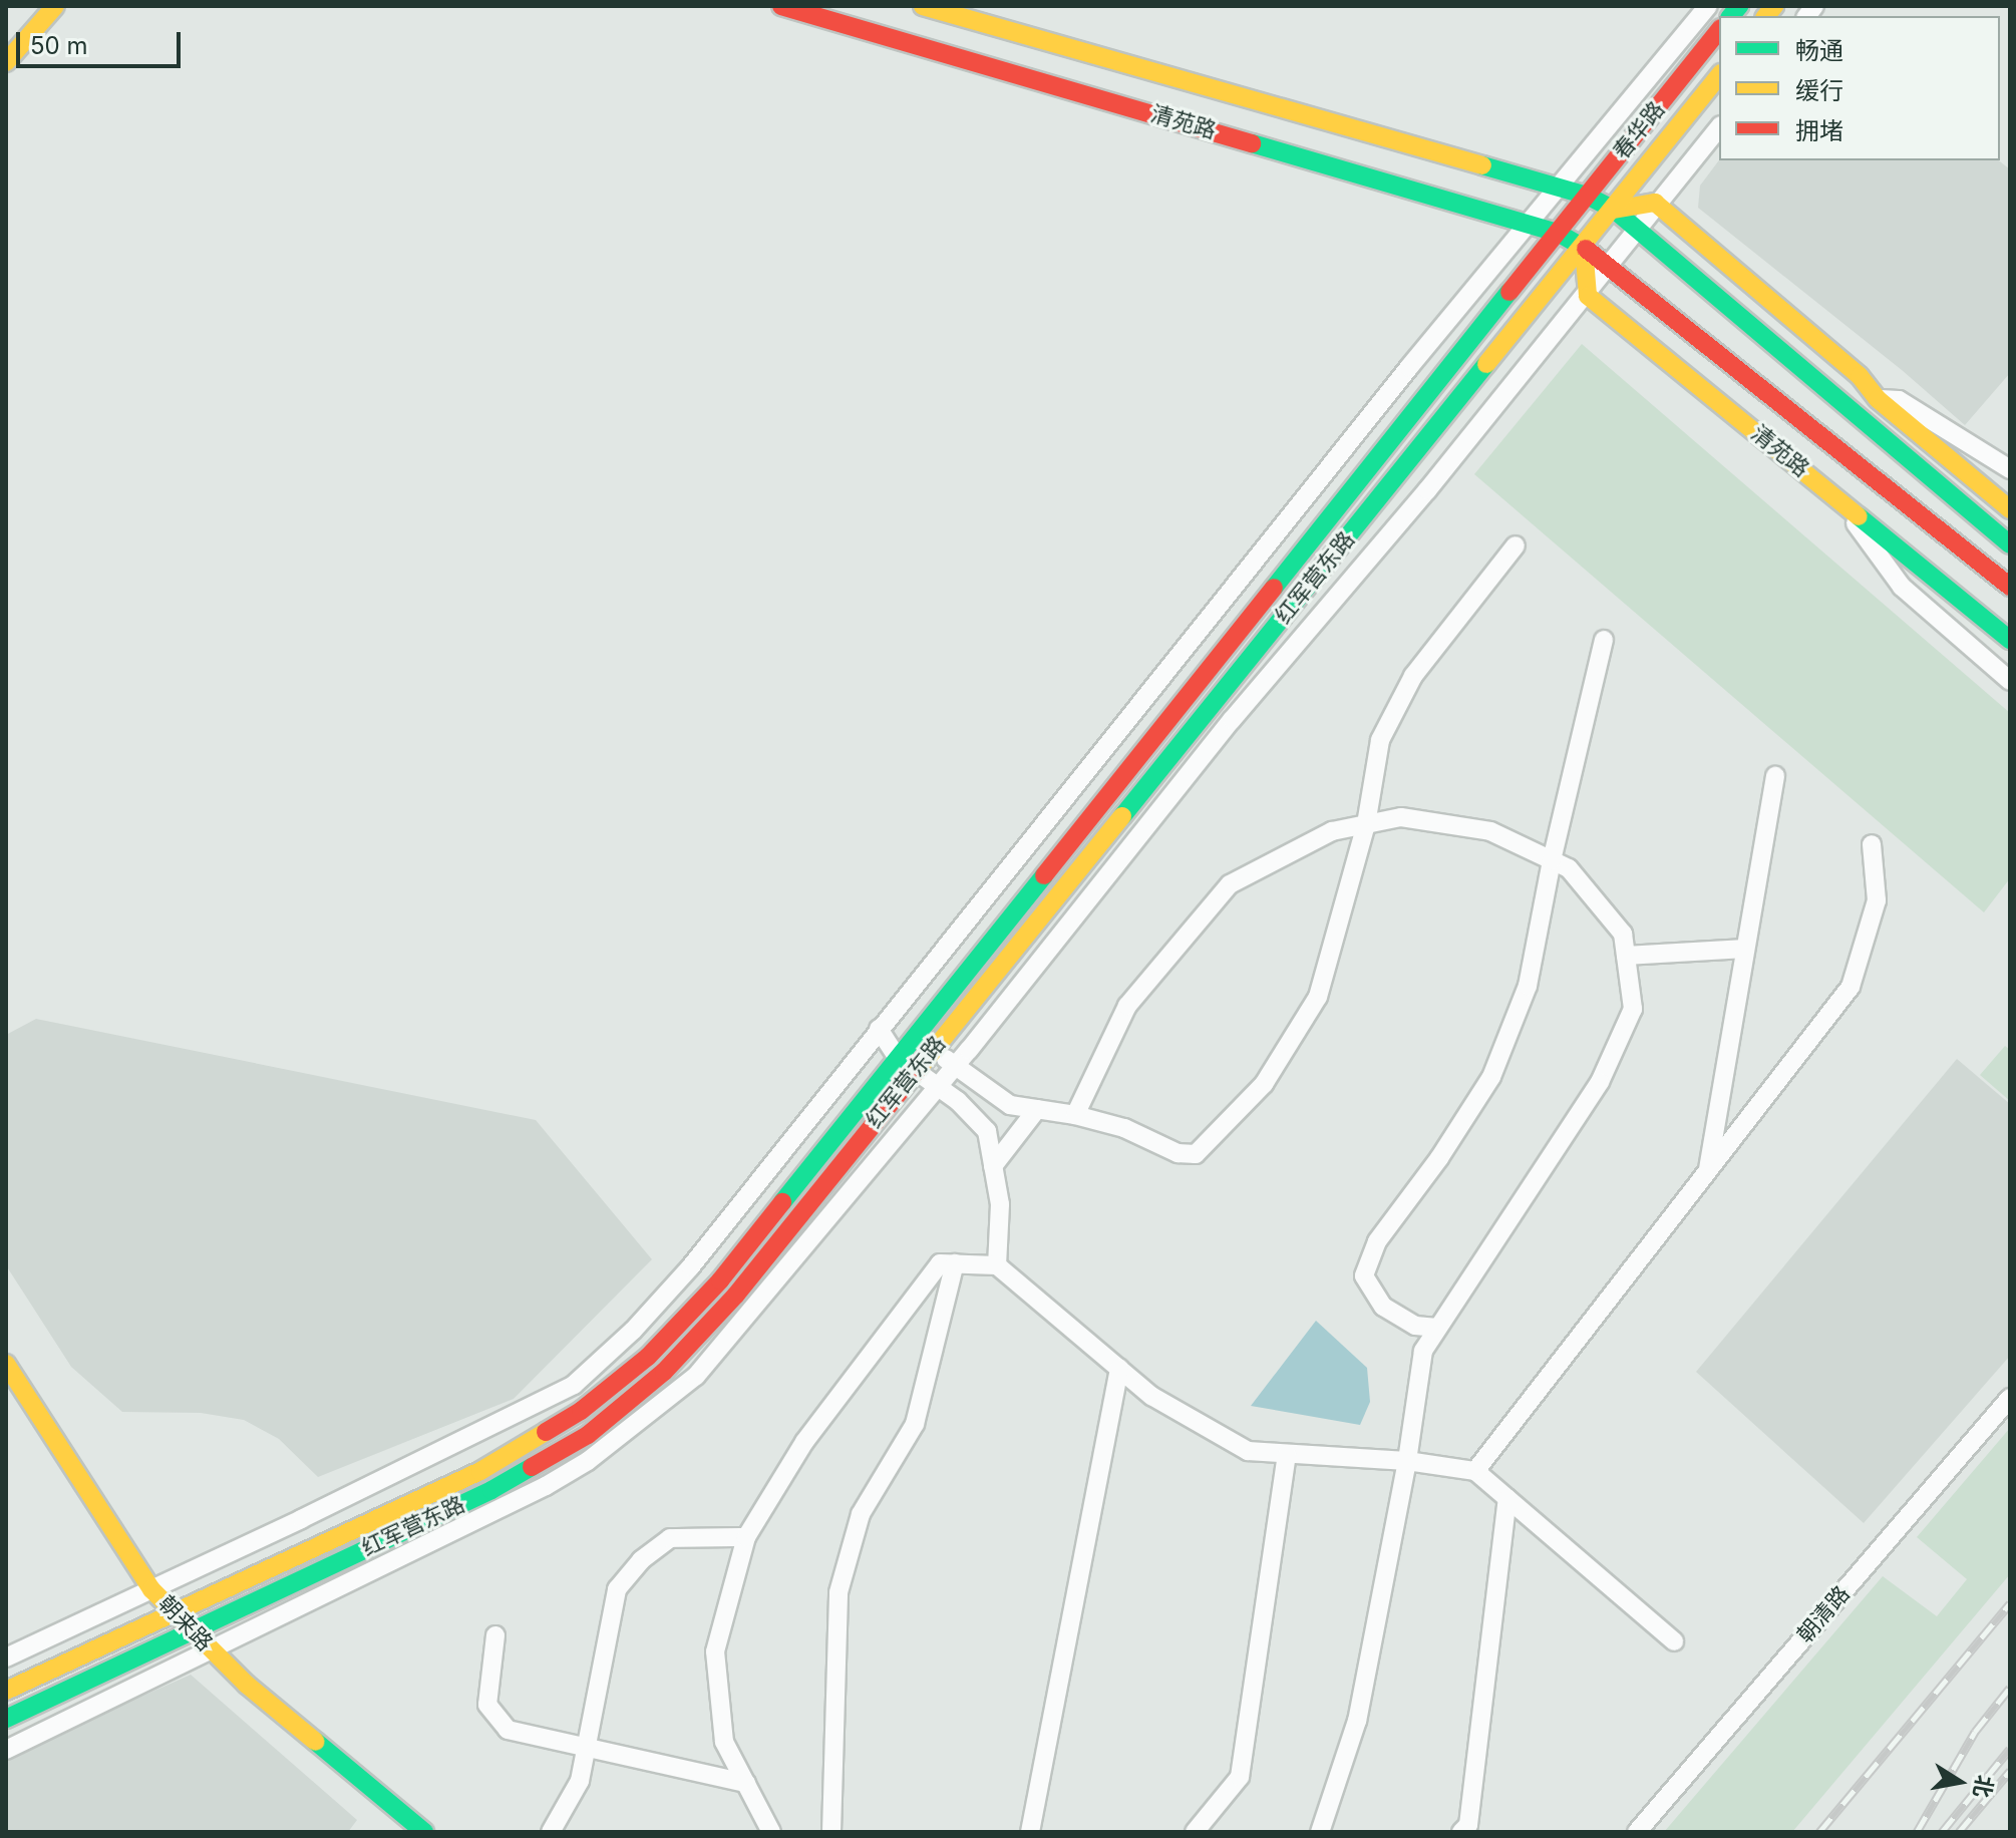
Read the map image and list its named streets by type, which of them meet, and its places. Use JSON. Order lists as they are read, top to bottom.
{
  "streets": {
    "street": [
      "清苑路",
      "春华路",
      "红军营东路",
      "朝清路",
      "朝来路"
    ]
  },
  "crossings": [
    ["清苑路", "春华路"],
    ["清苑路", "红军营东路"],
    ["春华路", "红军营东路"],
    ["红军营东路", "朝来路"]
  ],
  "legend": ["畅通", "缓行", "拥堵"],
  "scale_bar": "50 m",
  "north": "right"
}
